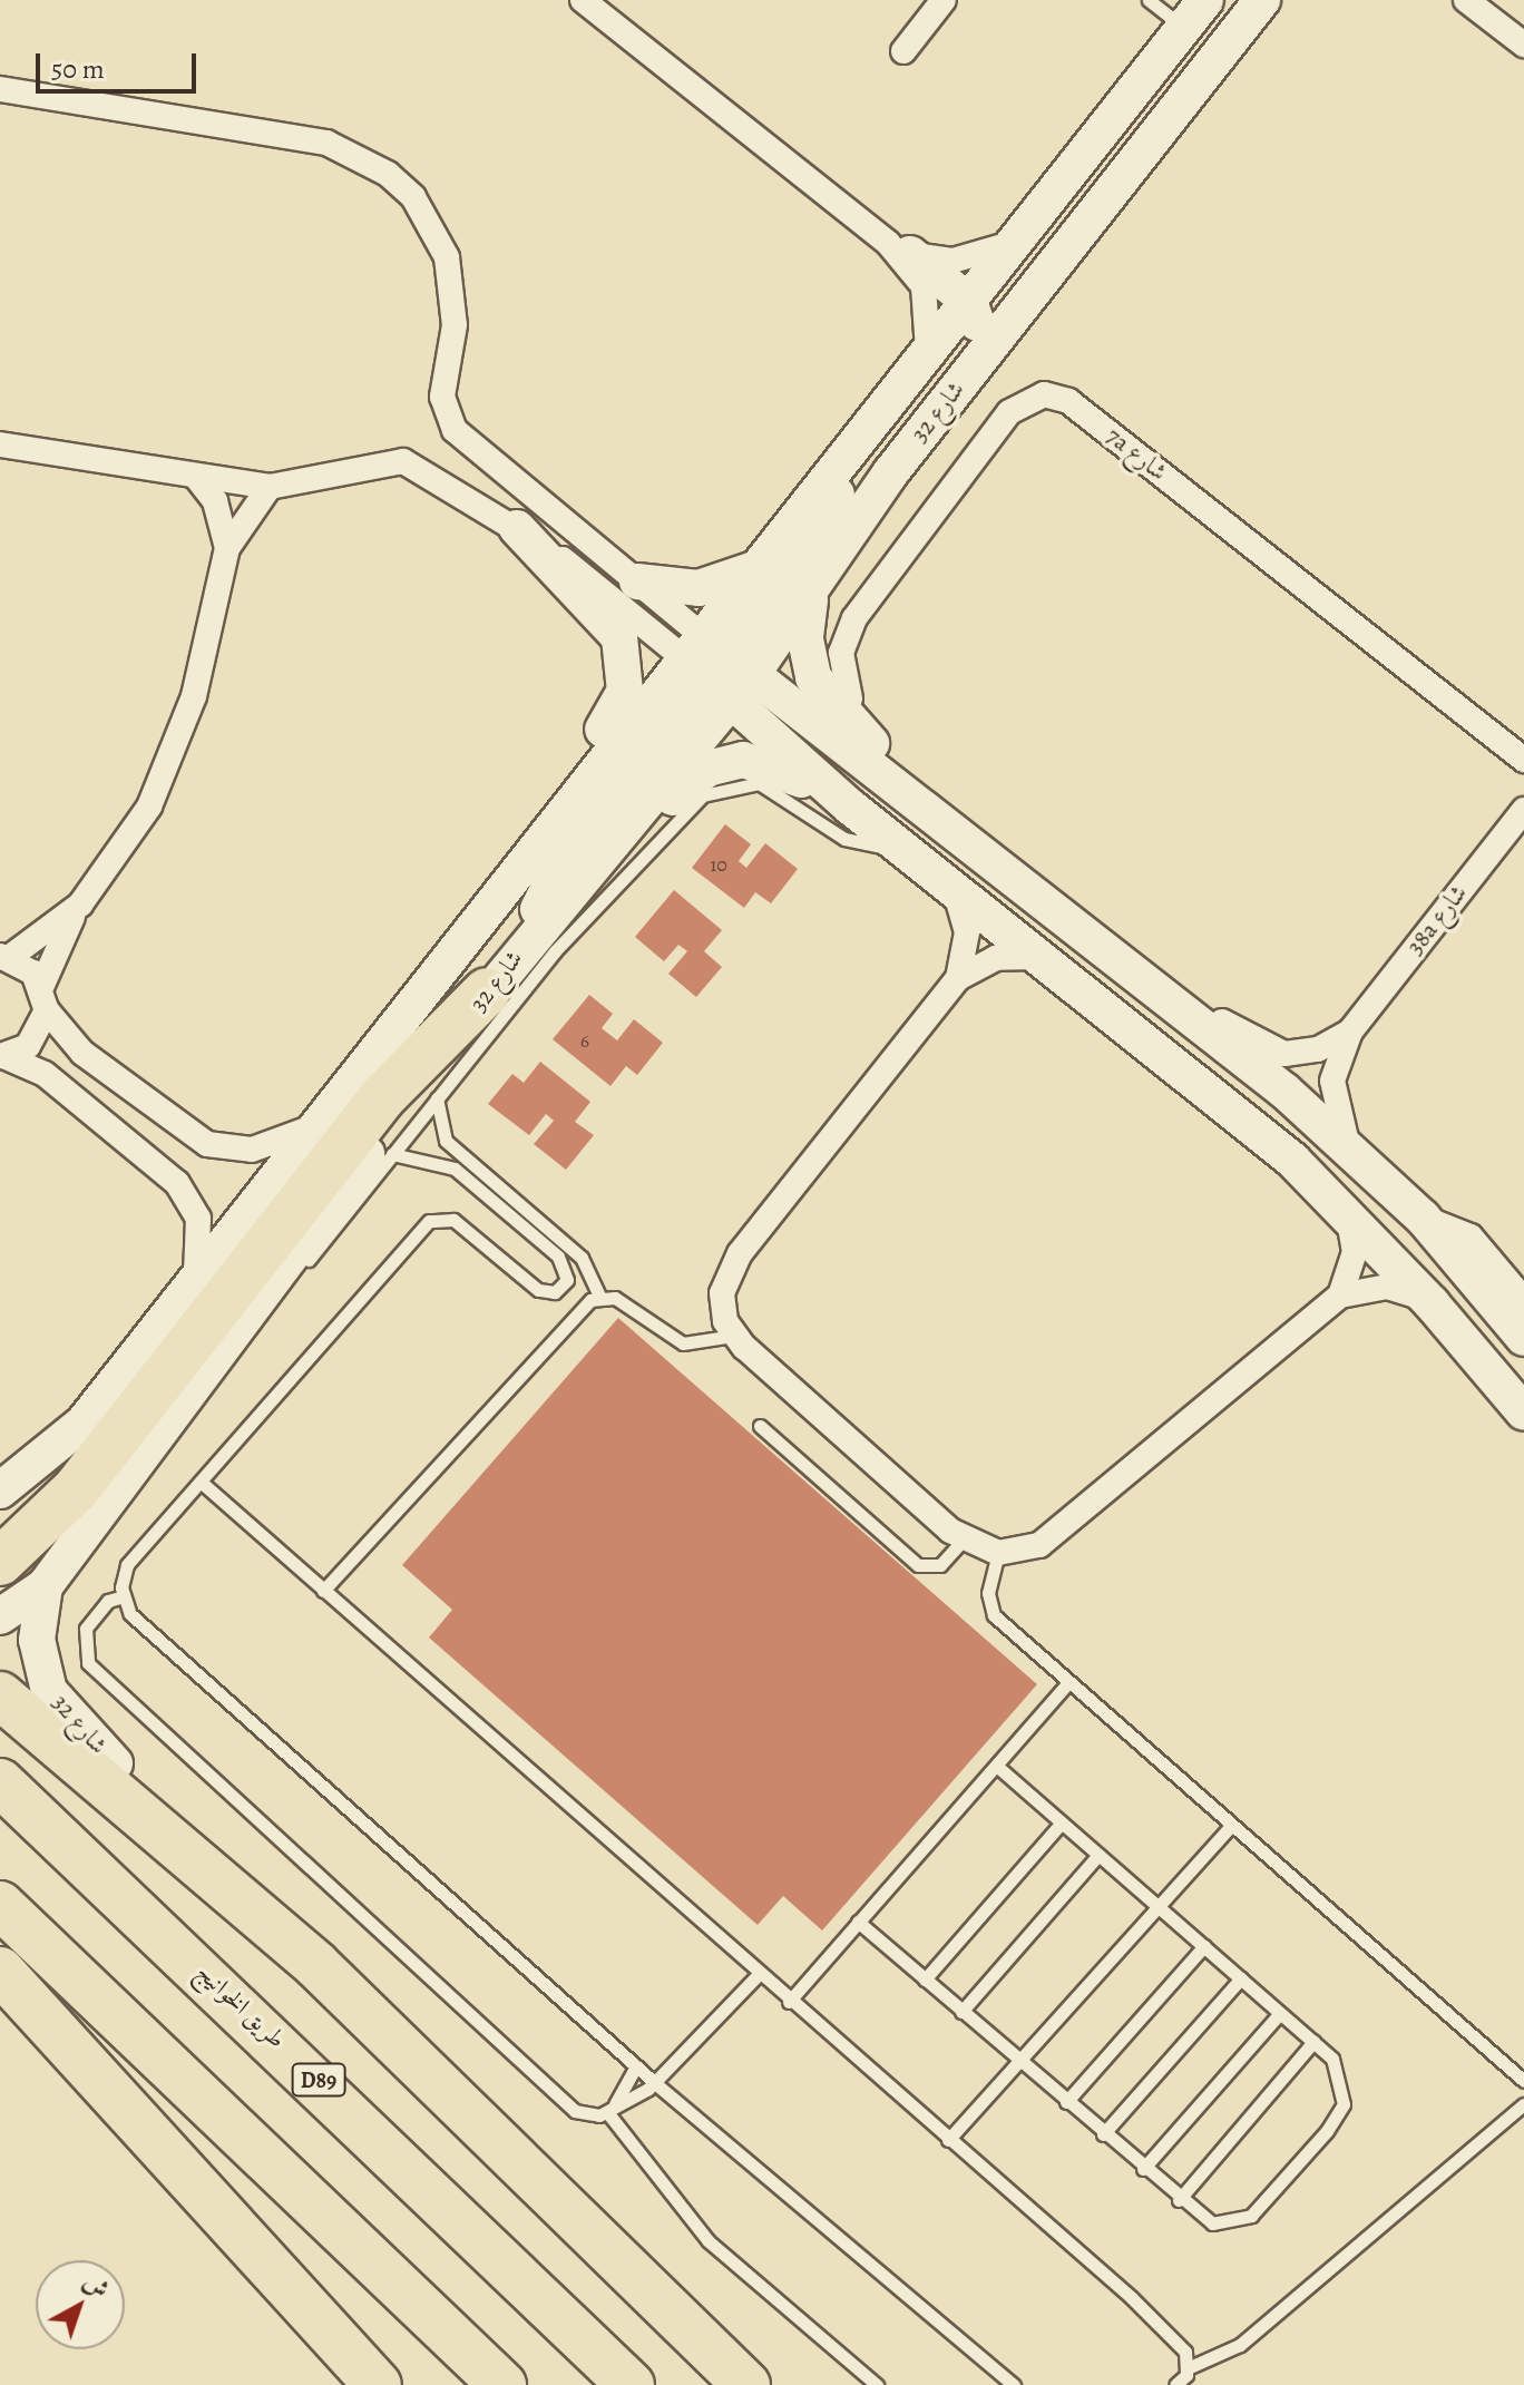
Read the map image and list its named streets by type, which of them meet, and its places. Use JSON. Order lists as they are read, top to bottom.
{
  "streets": {
    "highway": ["طريق الخوانيج", "D89"],
    "street": ["شارع 32", "7a شارع", "38a شارع"]
  },
  "house_numbers": ["10", "6"],
  "scale_bar": "50 m",
  "north": "top right"
}
